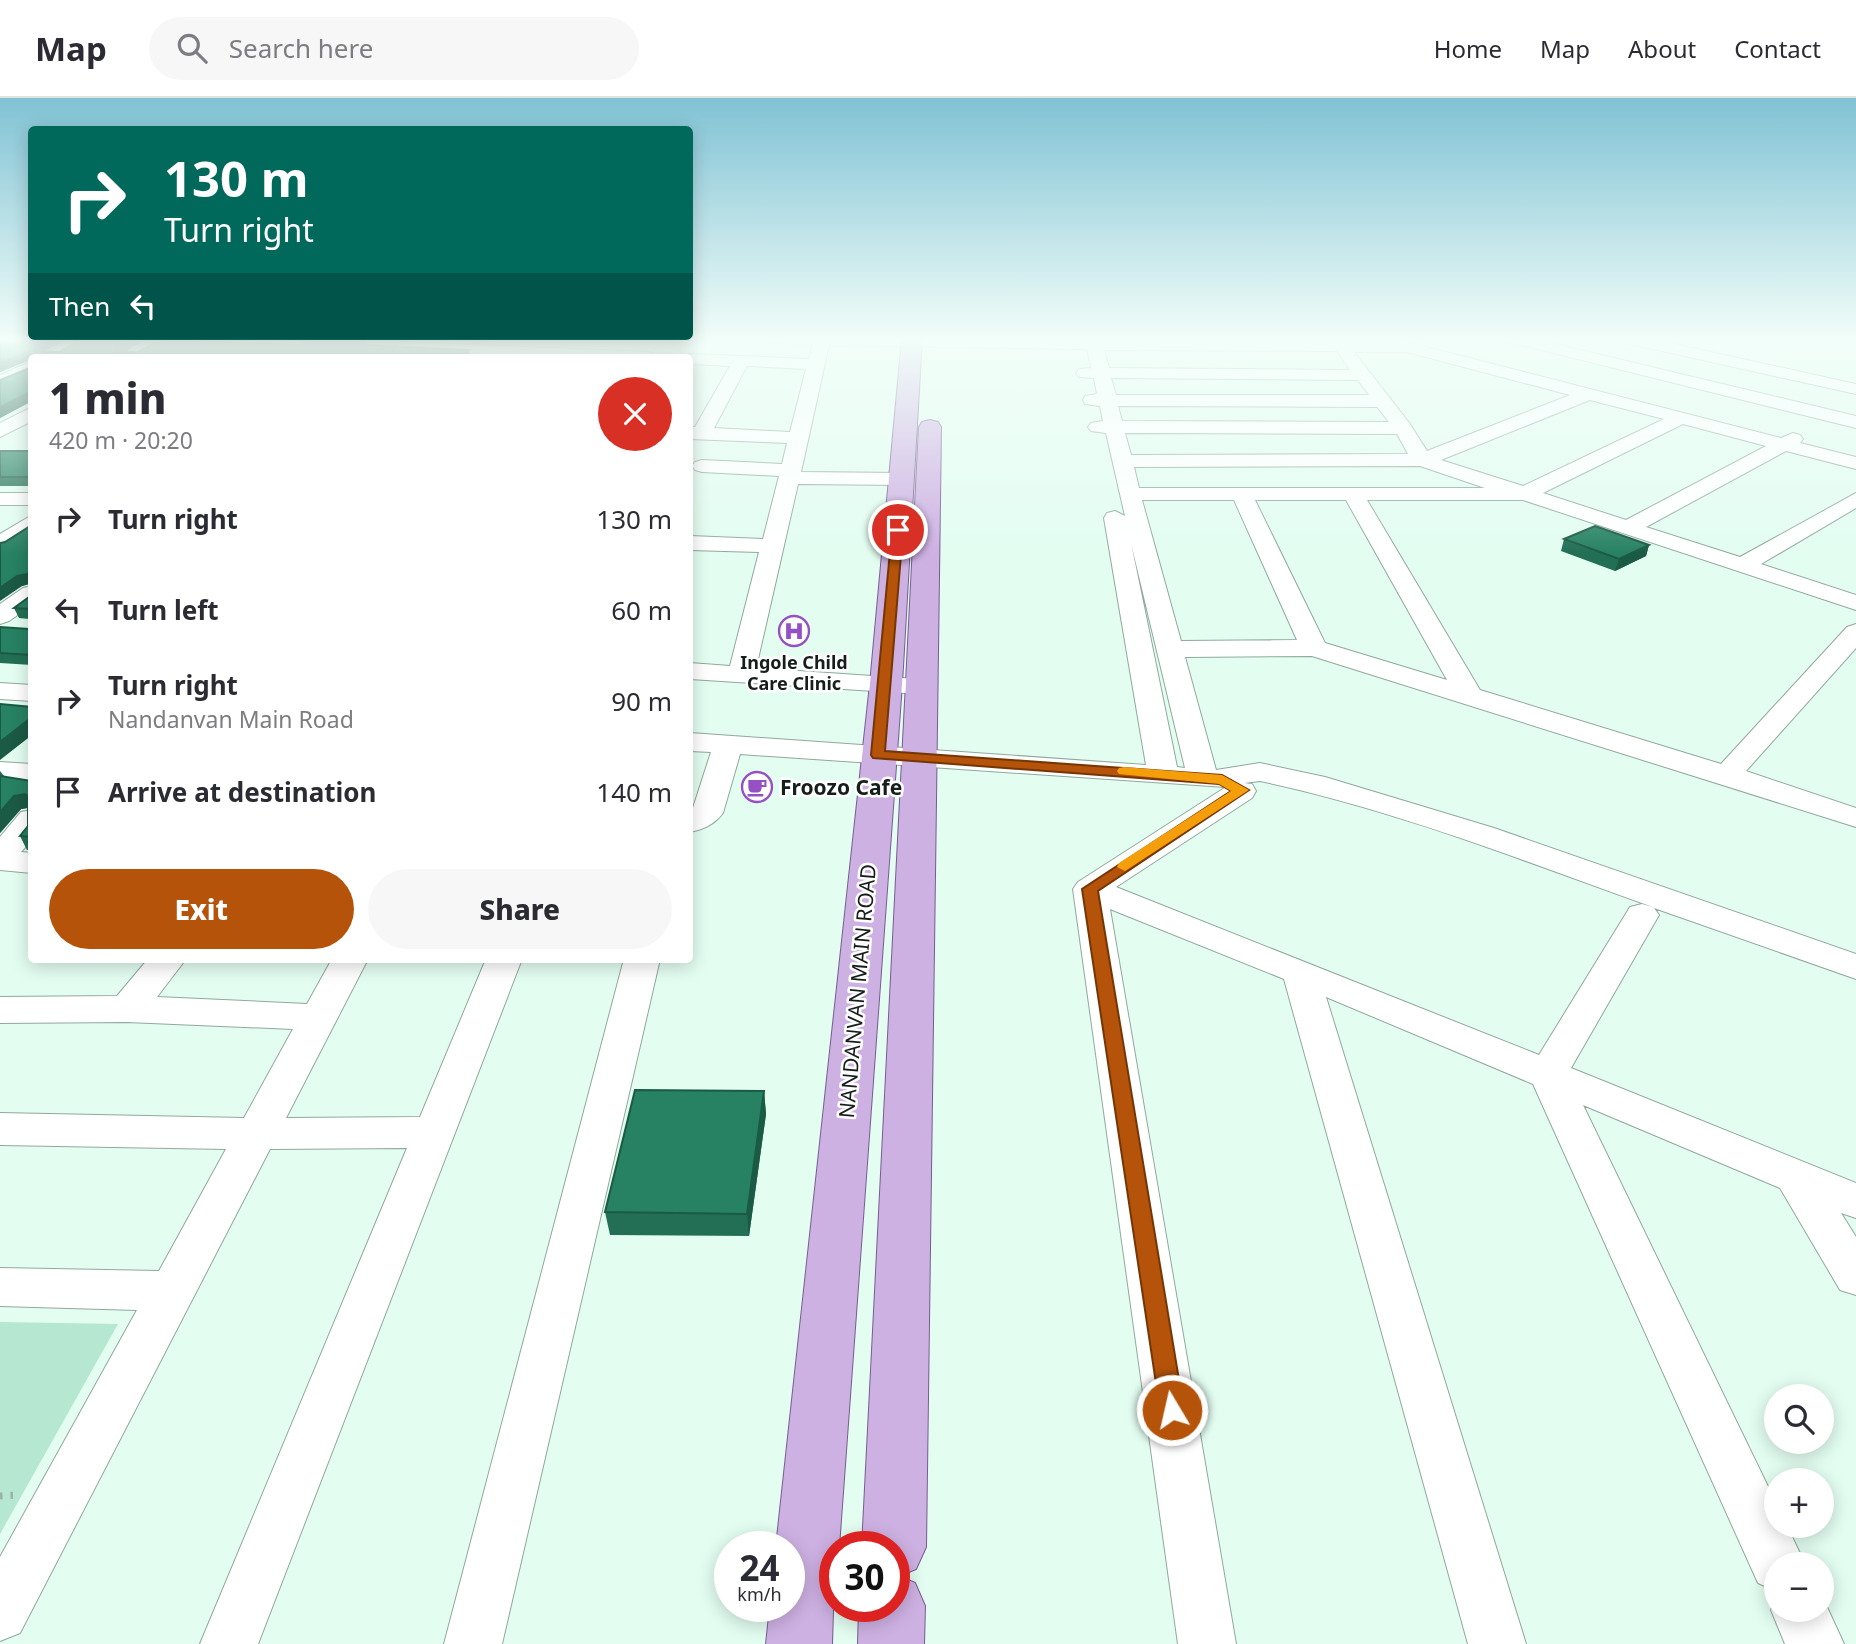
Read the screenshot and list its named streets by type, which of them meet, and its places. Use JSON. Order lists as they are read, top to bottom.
{
  "streets": {
    "main road": ["NANDANVAN MAIN ROAD"]
  },
  "places": {
    "hospital": ["Ingole Child Care Clinic"],
    "cafe": ["Froozo Cafe"]
  },
  "page": {
    "header": "Map",
    "search": "Search here",
    "nav": [
      "Home",
      "Map",
      "About",
      "Contact"
    ],
    "turn": ["130 m", "Turn right"],
    "then": "Then",
    "heading": ["1 min", "420 m · 20:20"],
    "list": [
      {
        "name": "Turn right",
        "value": "130 m"
      },
      {
        "name": "Turn left",
        "value": "60 m"
      },
      {
        "name": "Turn right",
        "note": "Nandanvan Main Road",
        "value": "90 m"
      },
      {
        "name": "Arrive at destination",
        "value": "140 m"
      }
    ],
    "buttons": ["Exit", "Share"],
    "map_buttons": ["+", "−"],
    "speed": "24 km/h",
    "limit": "30"
  }
}
